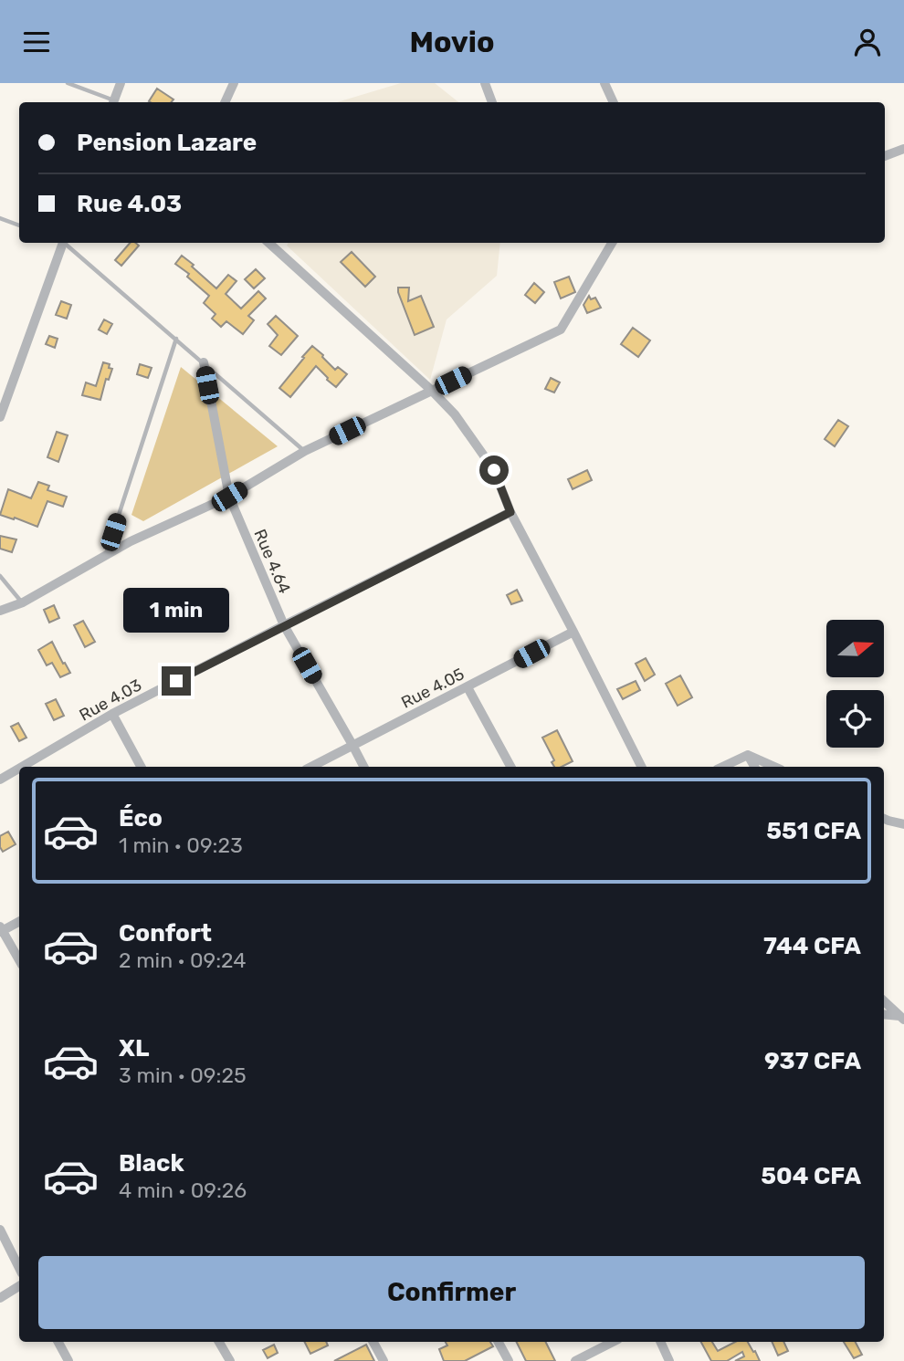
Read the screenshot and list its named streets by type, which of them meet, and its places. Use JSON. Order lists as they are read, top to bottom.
{
  "streets": {
    "street": ["Rue 4.64", "Rue 4.05", "Rue 4.03"]
  },
  "crossings": [
    ["Rue 4.64", "Rue 4.05"],
    ["Rue 4.64", "Rue 4.03"]
  ],
  "north": "right",
  "page": {
    "header": "Movio",
    "banner": ["Pension Lazare", "Rue 4.03"],
    "bubble": "1 min",
    "list": [
      {
        "name": "Éco",
        "note": "1 min · 09:23",
        "value": "551 CFA"
      },
      {
        "name": "Confort",
        "note": "2 min · 09:24",
        "value": "744 CFA"
      },
      {
        "name": "XL",
        "note": "3 min · 09:25",
        "value": "937 CFA"
      },
      {
        "name": "Black",
        "note": "4 min · 09:26",
        "value": "504 CFA"
      }
    ],
    "buttons": "Confirmer"
  }
}
